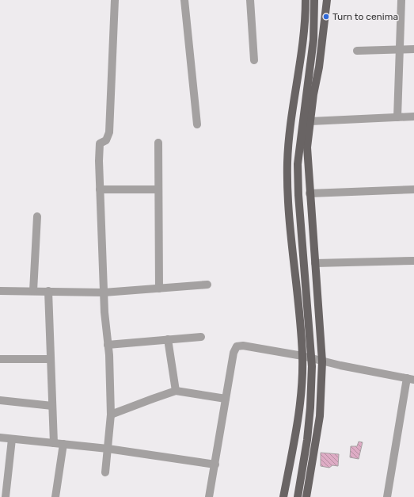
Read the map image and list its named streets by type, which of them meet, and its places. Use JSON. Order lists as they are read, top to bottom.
{
  "places": ["Turn to cenima"]
}
